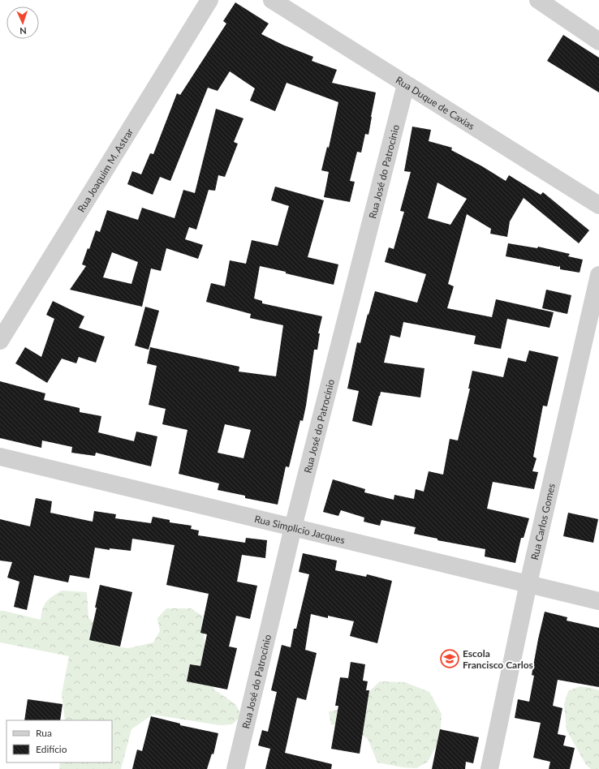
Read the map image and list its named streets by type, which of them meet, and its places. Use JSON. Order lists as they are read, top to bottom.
{
  "streets": {
    "street": [
      "Rua Duque de Caxias",
      "Rua Joaquim M. Astrar",
      "Rua José do Patrocínio",
      "Rua Carlos Gomes",
      "Rua Simplicio Jacques"
    ]
  },
  "crossings": [
    ["Rua Duque de Caxias", "Rua José do Patrocínio"],
    ["Rua José do Patrocínio", "Rua Simplicio Jacques"],
    ["Rua Carlos Gomes", "Rua Simplicio Jacques"]
  ],
  "places": {
    "school or university": ["Escola Francisco Carlos"]
  },
  "legend": ["Rua", "Edifício"],
  "north": "bottom"
}
